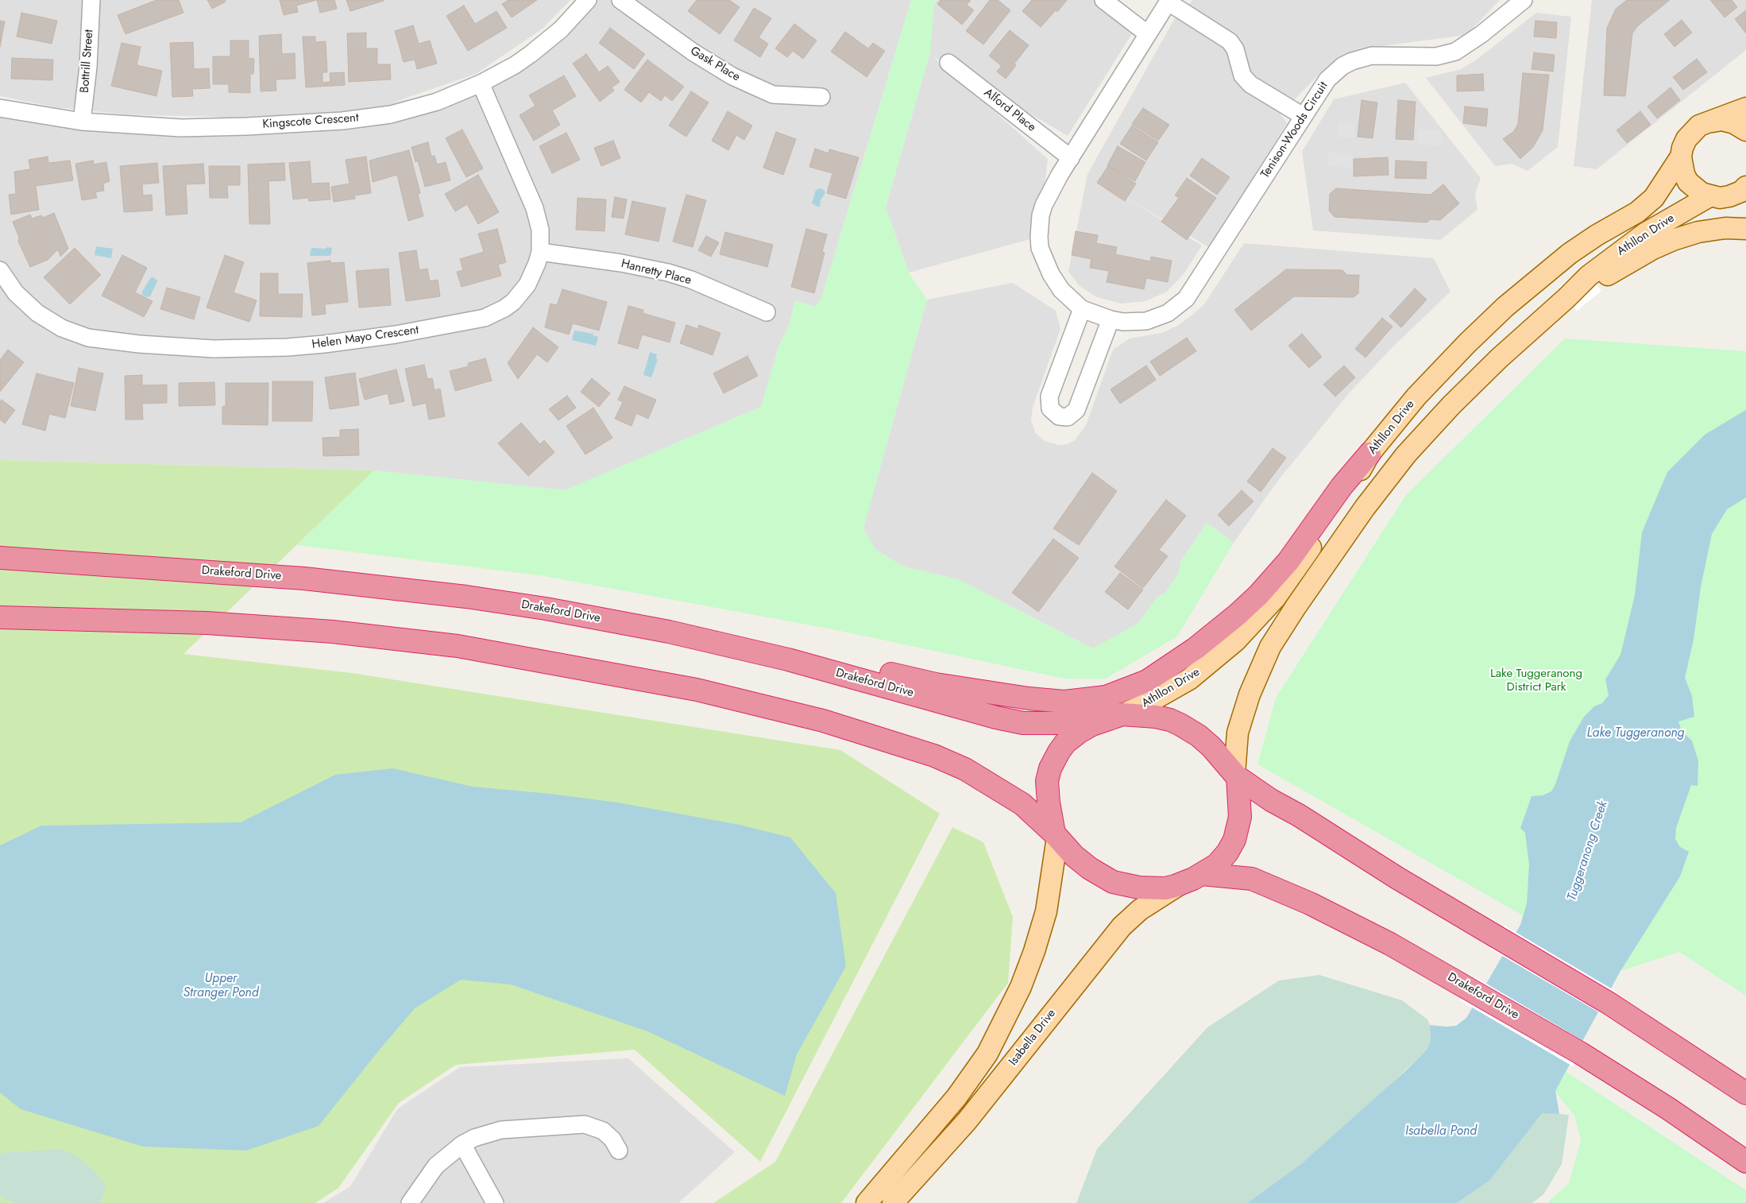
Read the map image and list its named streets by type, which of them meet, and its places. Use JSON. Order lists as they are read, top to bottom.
{
  "streets": {
    "highway": ["Drakeford Drive"],
    "main road": ["Athllon Drive", "Isabella Drive"],
    "street": [
      "Bottrill Street",
      "Gask Place",
      "Alford Place",
      "Kingscote Crescent",
      "Tenison-Woods Circuit",
      "Hanretty Place",
      "Helen Mayo Crescent"
    ]
  },
  "crossings": [
    ["Bottrill Street", "Kingscote Crescent"],
    ["Alford Place", "Tenison-Woods Circuit"],
    ["Kingscote Crescent", "Helen Mayo Crescent"],
    ["Athllon Drive", "Drakeford Drive"],
    ["Hanretty Place", "Helen Mayo Crescent"]
  ],
  "water": [
    "Lake Tuggeranong",
    "Tuggeranong Creek",
    "Upper Stranger Pond",
    "Isabella Pond"
  ],
  "parks": ["Lake Tuggeranong District Park"]
}
